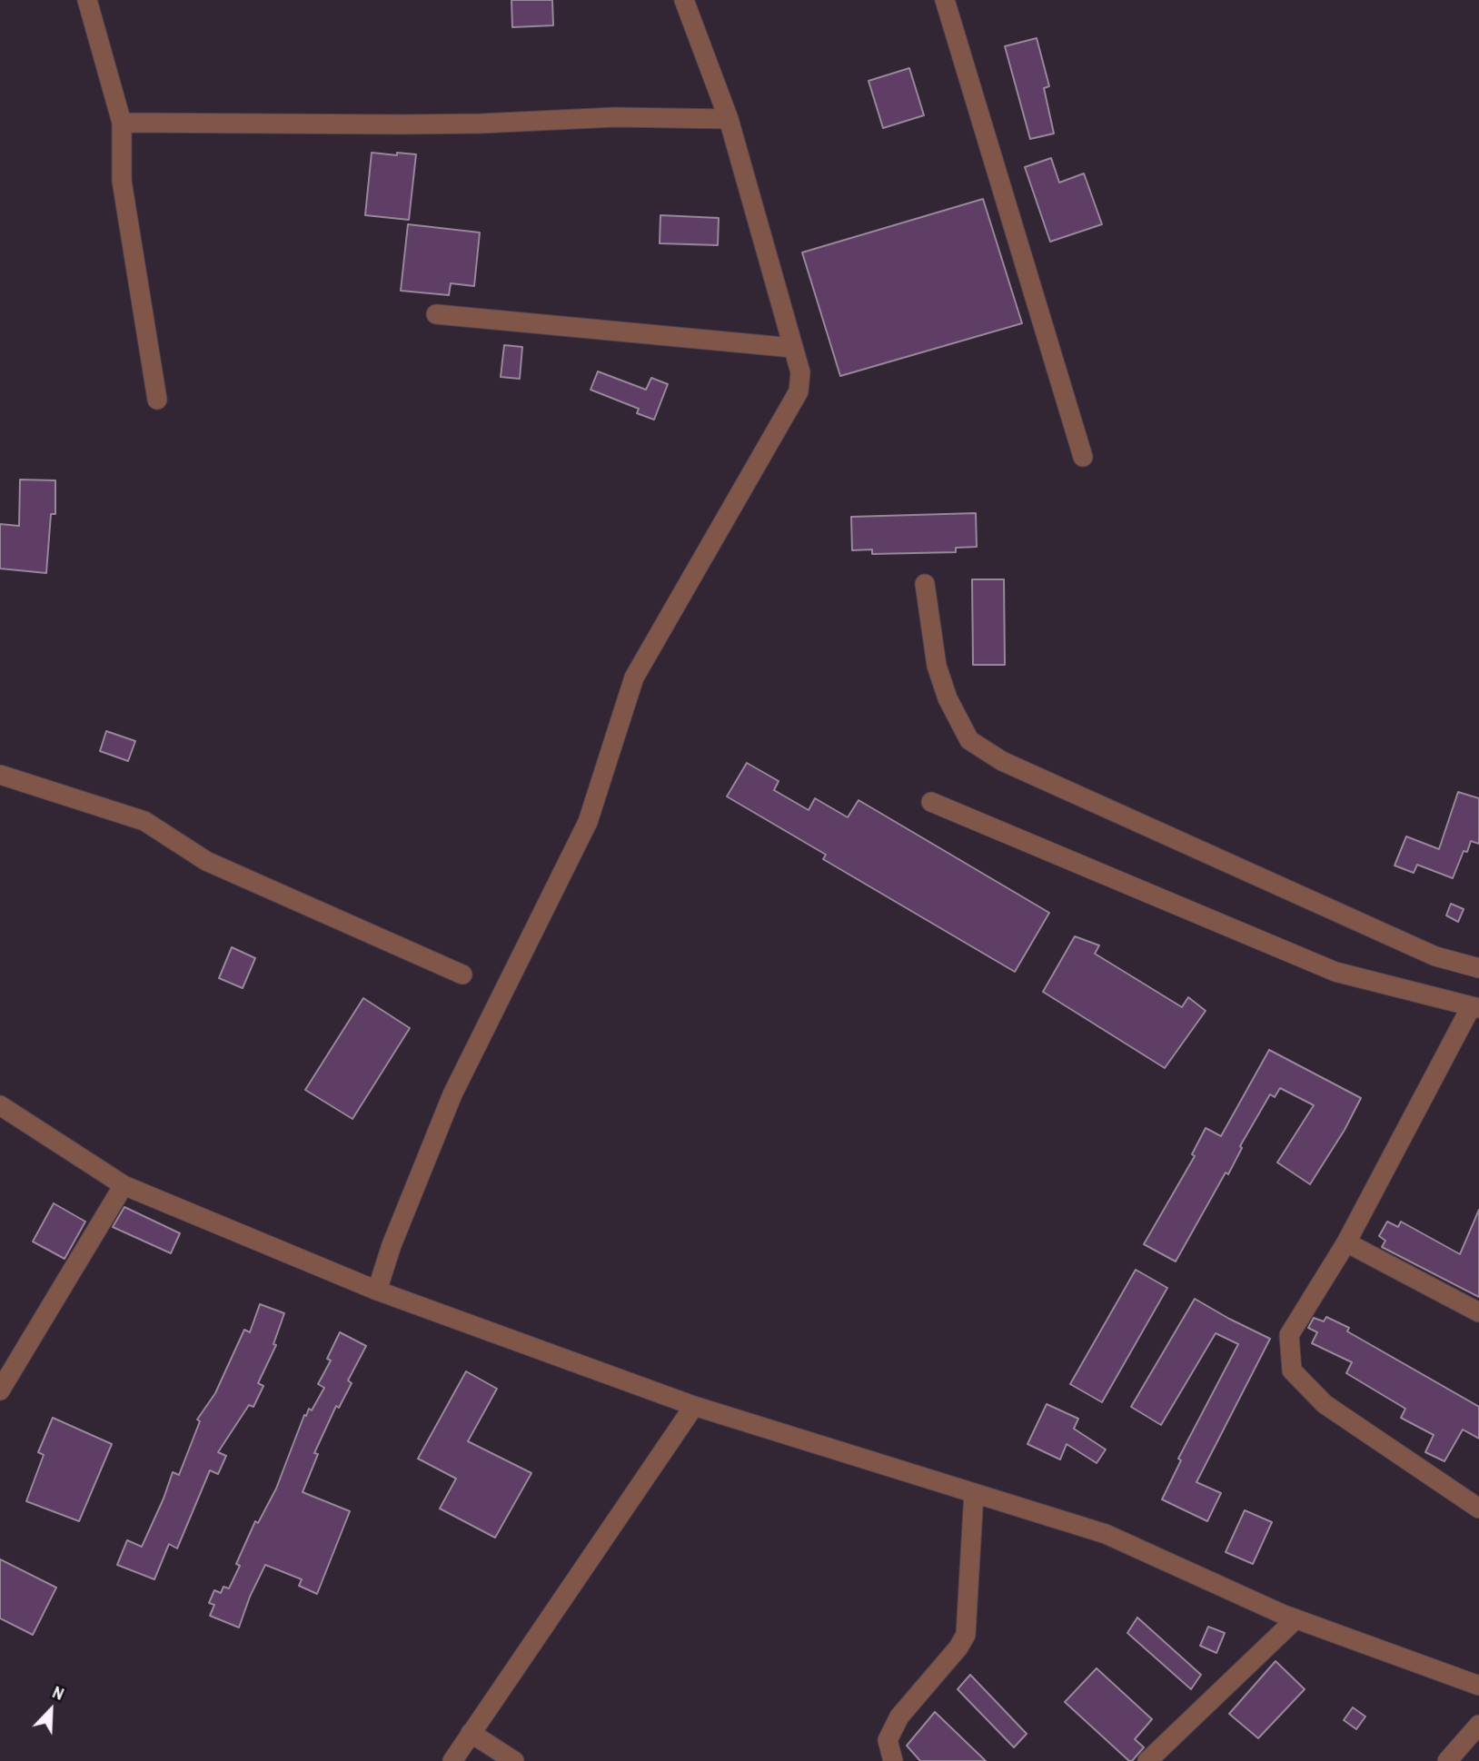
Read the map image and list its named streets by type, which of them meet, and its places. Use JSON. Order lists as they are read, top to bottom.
{
  "north": "top right"
}
